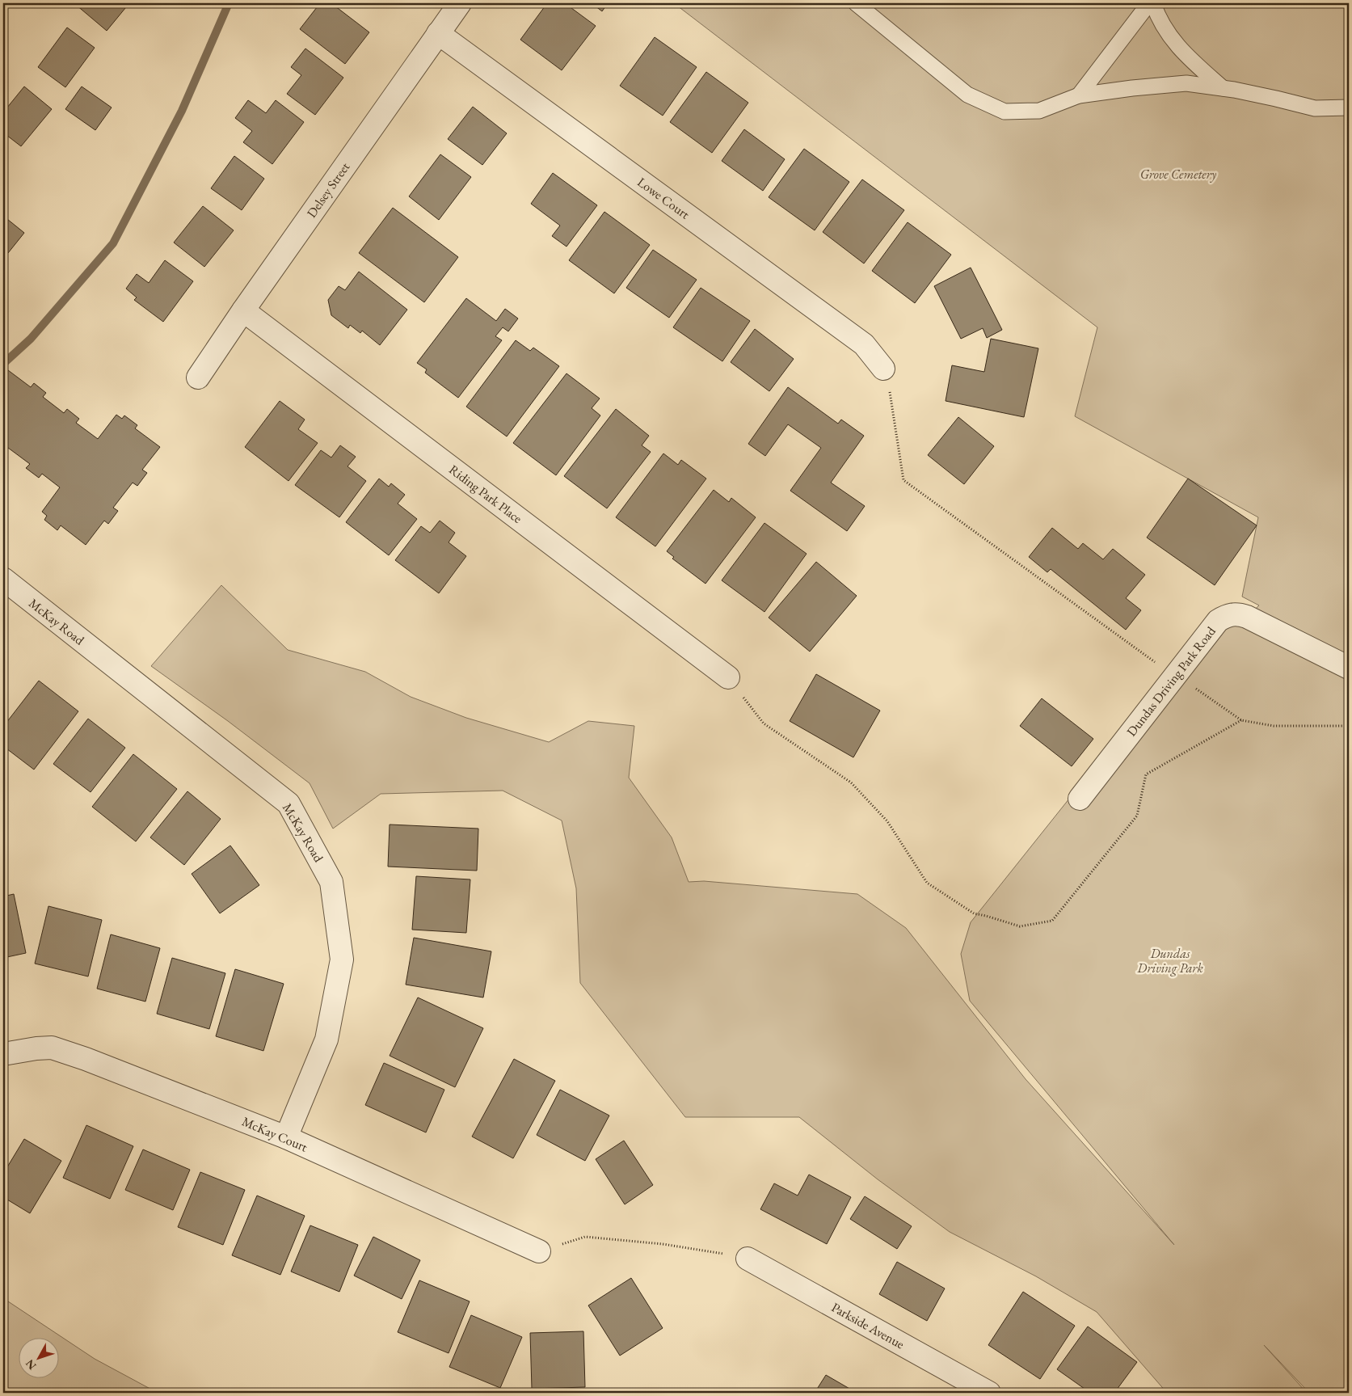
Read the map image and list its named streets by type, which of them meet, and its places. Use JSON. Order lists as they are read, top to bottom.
{
  "streets": {
    "street": [
      "Delsey Street",
      "Lowe Court",
      "Riding Park Place",
      "McKay Road",
      "Dundas Driving Park Road",
      "McKay Court",
      "Parkside Avenue"
    ]
  },
  "crossings": [
    ["Delsey Street", "Lowe Court"],
    ["Delsey Street", "Riding Park Place"],
    ["McKay Road", "McKay Court"]
  ],
  "parks": ["Grove Cemetery", "Dundas Driving Park"],
  "north": "bottom left"
}
